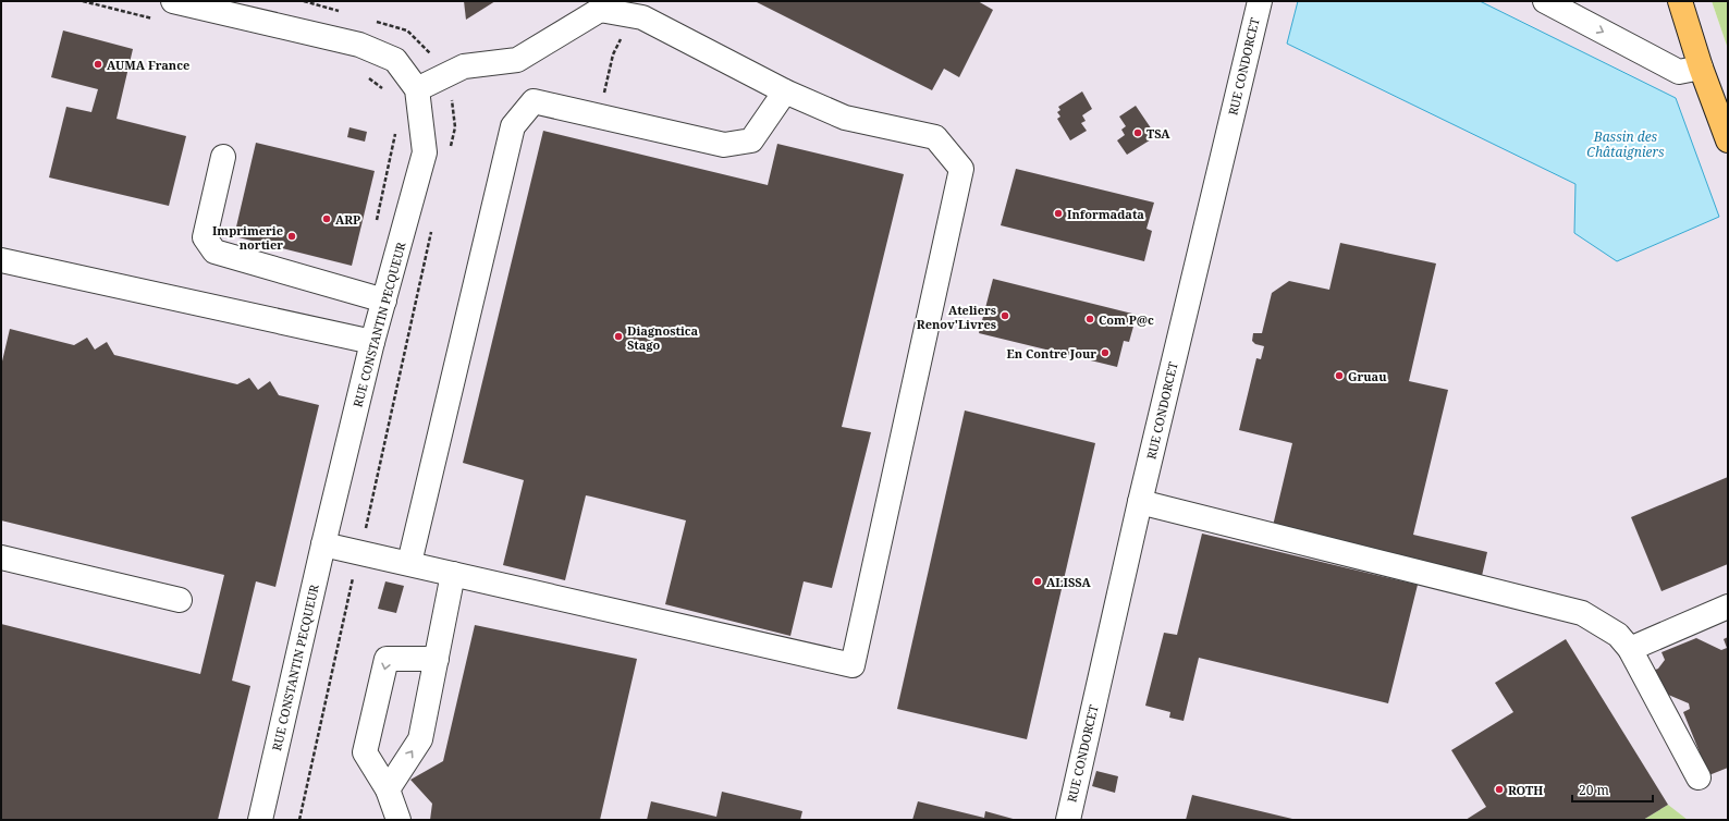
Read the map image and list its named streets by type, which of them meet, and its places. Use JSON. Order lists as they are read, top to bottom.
{
  "streets": {
    "street": ["RUE CONDORCET", "RUE CONSTANTIN PECQUEUR"]
  },
  "water": ["Bassin des Châtaigniers"],
  "places": [
    "AUMA France",
    "TSA",
    "Informadata",
    "ARP",
    "Imprimerie nortier",
    "Ateliers Renov'Livres",
    "Com P@c",
    "Diagnostica Stago",
    "En Contre Jour",
    "Gruau",
    "ALISSA",
    "ROTH"
  ],
  "scale_bar": "20 m"
}
